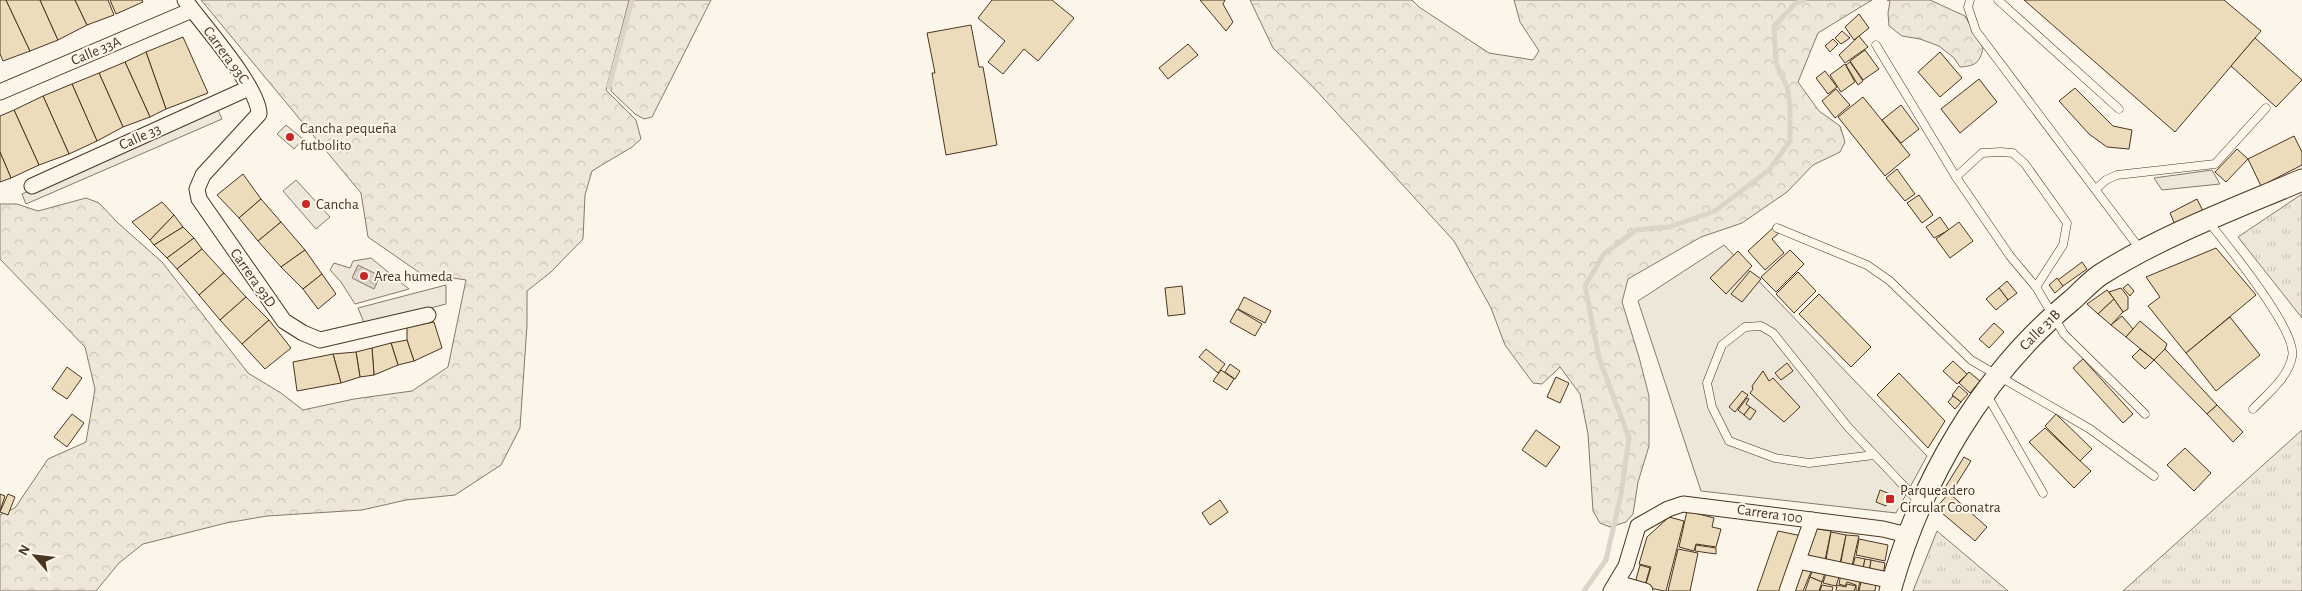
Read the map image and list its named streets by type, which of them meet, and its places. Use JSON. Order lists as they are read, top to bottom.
{
  "streets": {
    "street": [
      "Calle 33A",
      "Carrera 93C",
      "Calle 33",
      "Carrera 93D",
      "Calle 31B",
      "Carrera 100"
    ]
  },
  "crossings": [
    ["Calle 33A", "Carrera 93C"],
    ["Carrera 93C", "Calle 33"],
    ["Carrera 93C", "Carrera 93D"],
    ["Calle 31B", "Carrera 100"]
  ],
  "places": {
    "other": ["Cancha pequeña futbolito", "Cancha", "Area humeda"],
    "transit": ["Parqueadero Circular Coonatra"]
  },
  "north": "top left"
}
